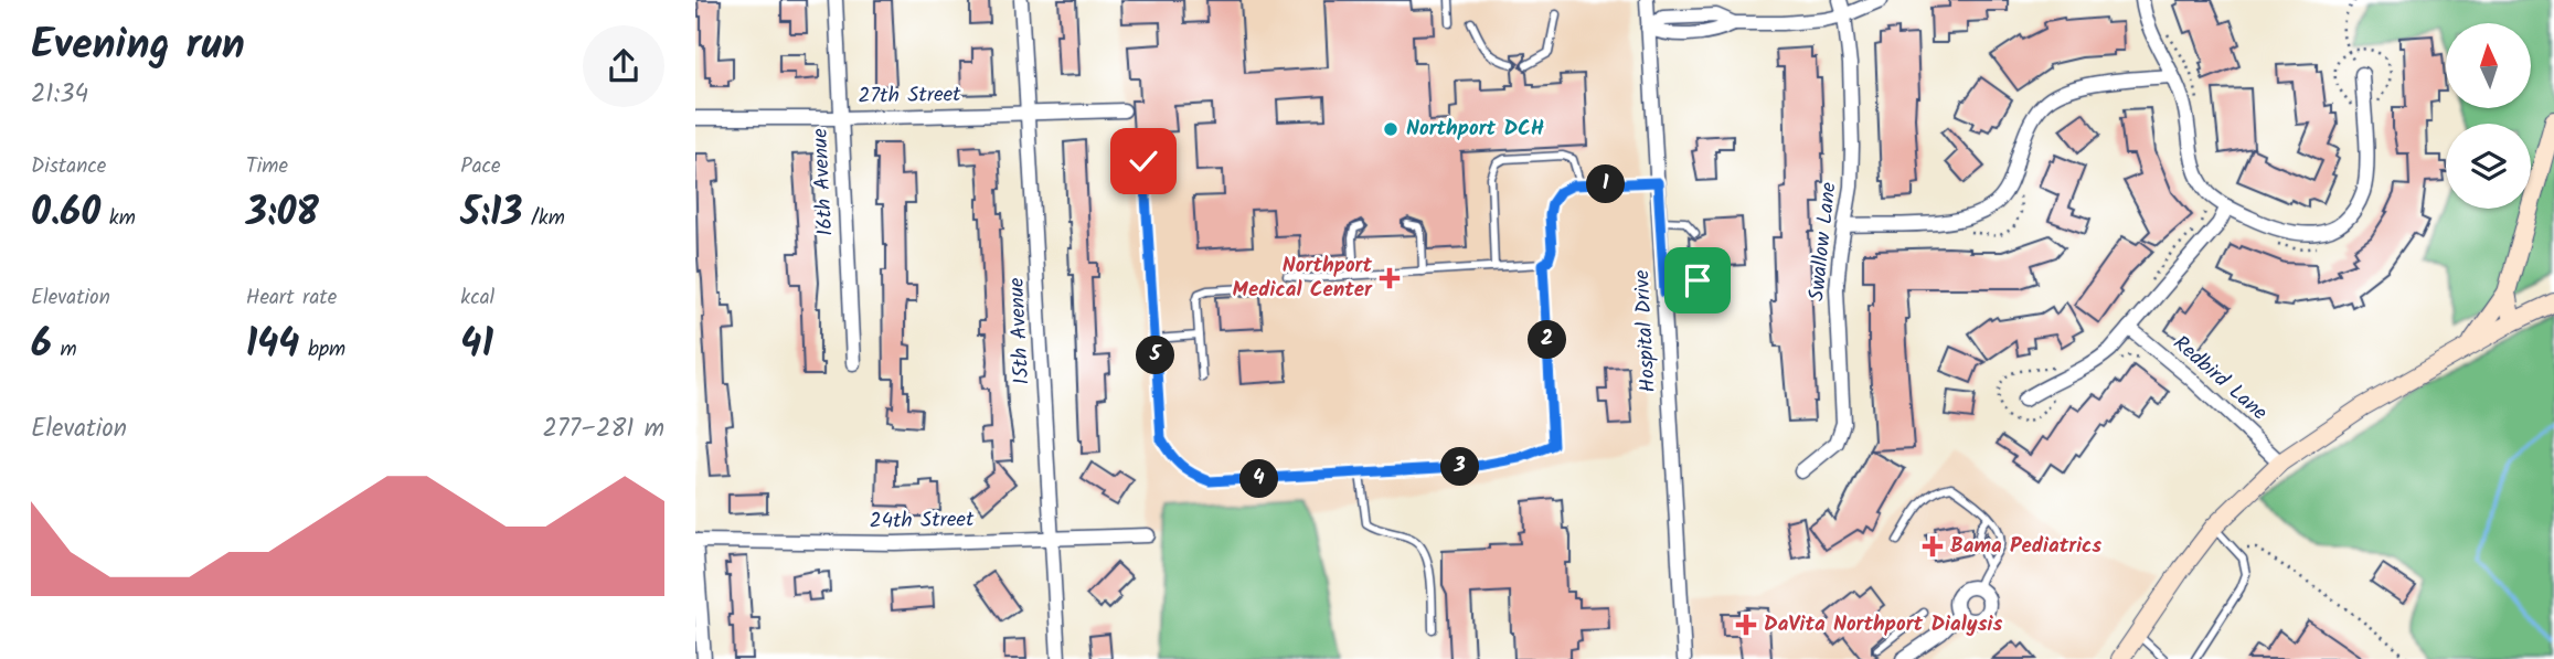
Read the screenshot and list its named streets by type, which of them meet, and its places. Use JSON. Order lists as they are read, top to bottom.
{
  "streets": {
    "street": [
      "27th Street",
      "16th Avenue",
      "Swallow Lane",
      "15th Avenue",
      "Hospital Drive",
      "Redbird Lane",
      "24th Street"
    ]
  },
  "crossings": [
    ["27th Street", "16th Avenue"],
    ["27th Street", "15th Avenue"],
    ["15th Avenue", "24th Street"]
  ],
  "places": {
    "other": ["Northport DCH"],
    "health": ["Northport Medical Center", "Bama Pediatrics", "DaVita Northport Dialysis"]
  },
  "north": "top",
  "page": {
    "heading": ["Evening run", "21:34"],
    "stats": [
      ["Distance", "0.60 km"],
      ["Time", "3:08"],
      ["Pace", "5:13 /km"],
      ["Elevation", "6 m"],
      ["Heart rate", "144 bpm"],
      ["kcal", "41"]
    ],
    "pins": [
      "1",
      "2",
      "5",
      "3",
      "4"
    ],
    "chart": ["Elevation", "277–281 m"]
  }
}
